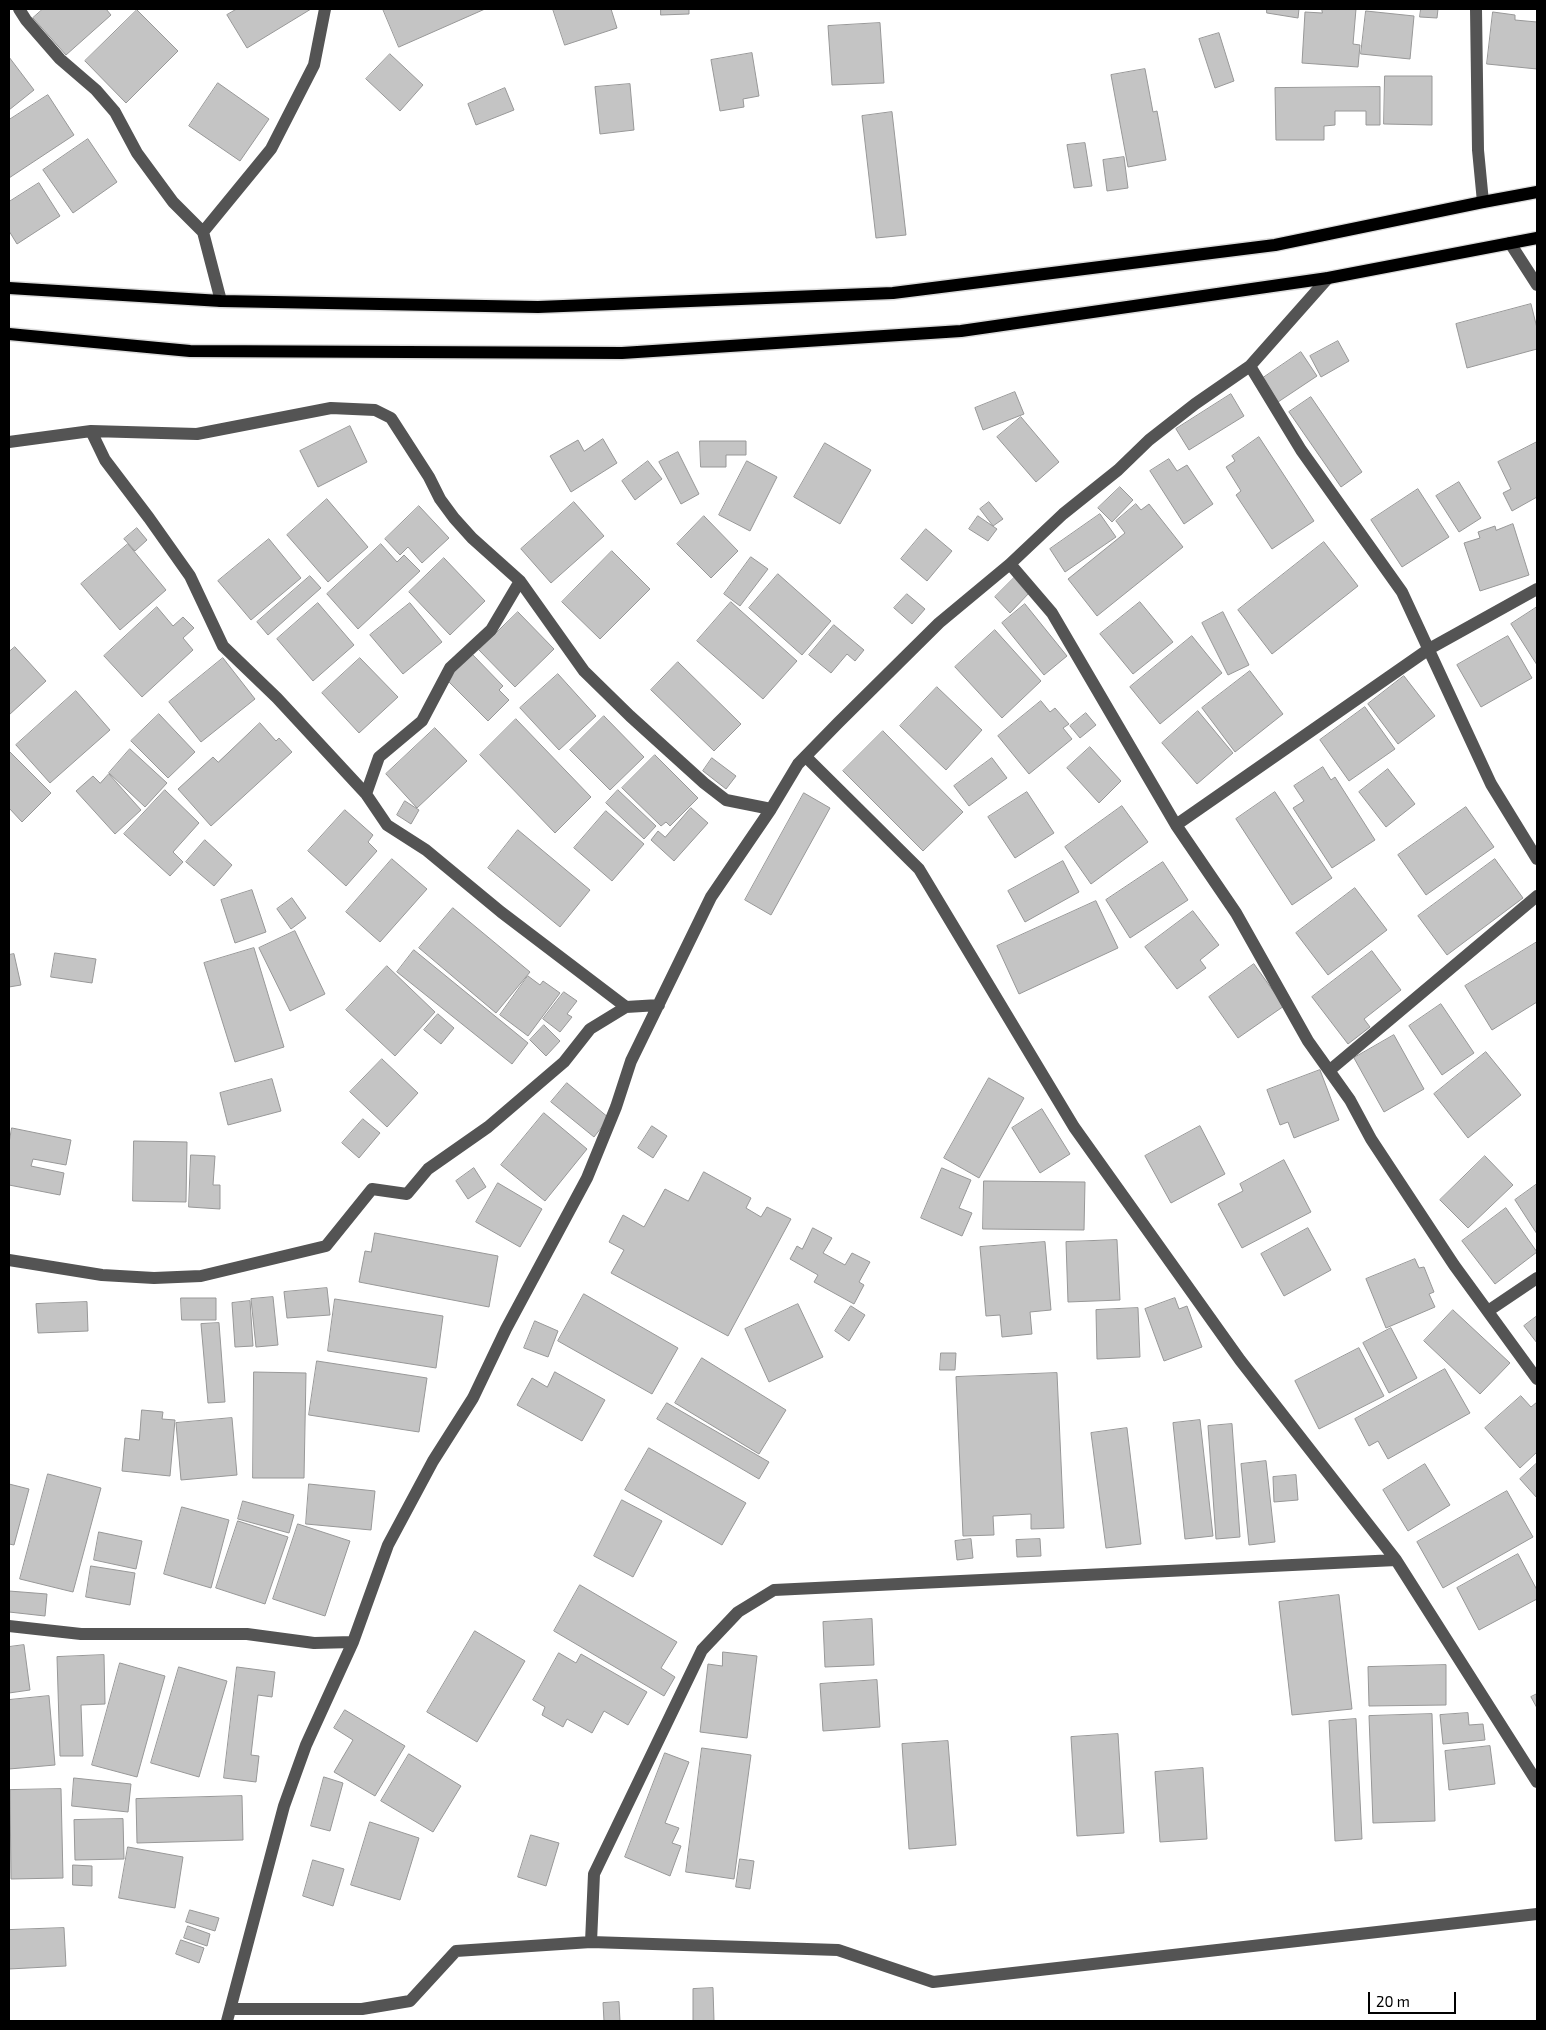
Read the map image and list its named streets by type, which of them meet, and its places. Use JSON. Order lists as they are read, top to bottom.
{
  "scale_bar": "20 m"
}
